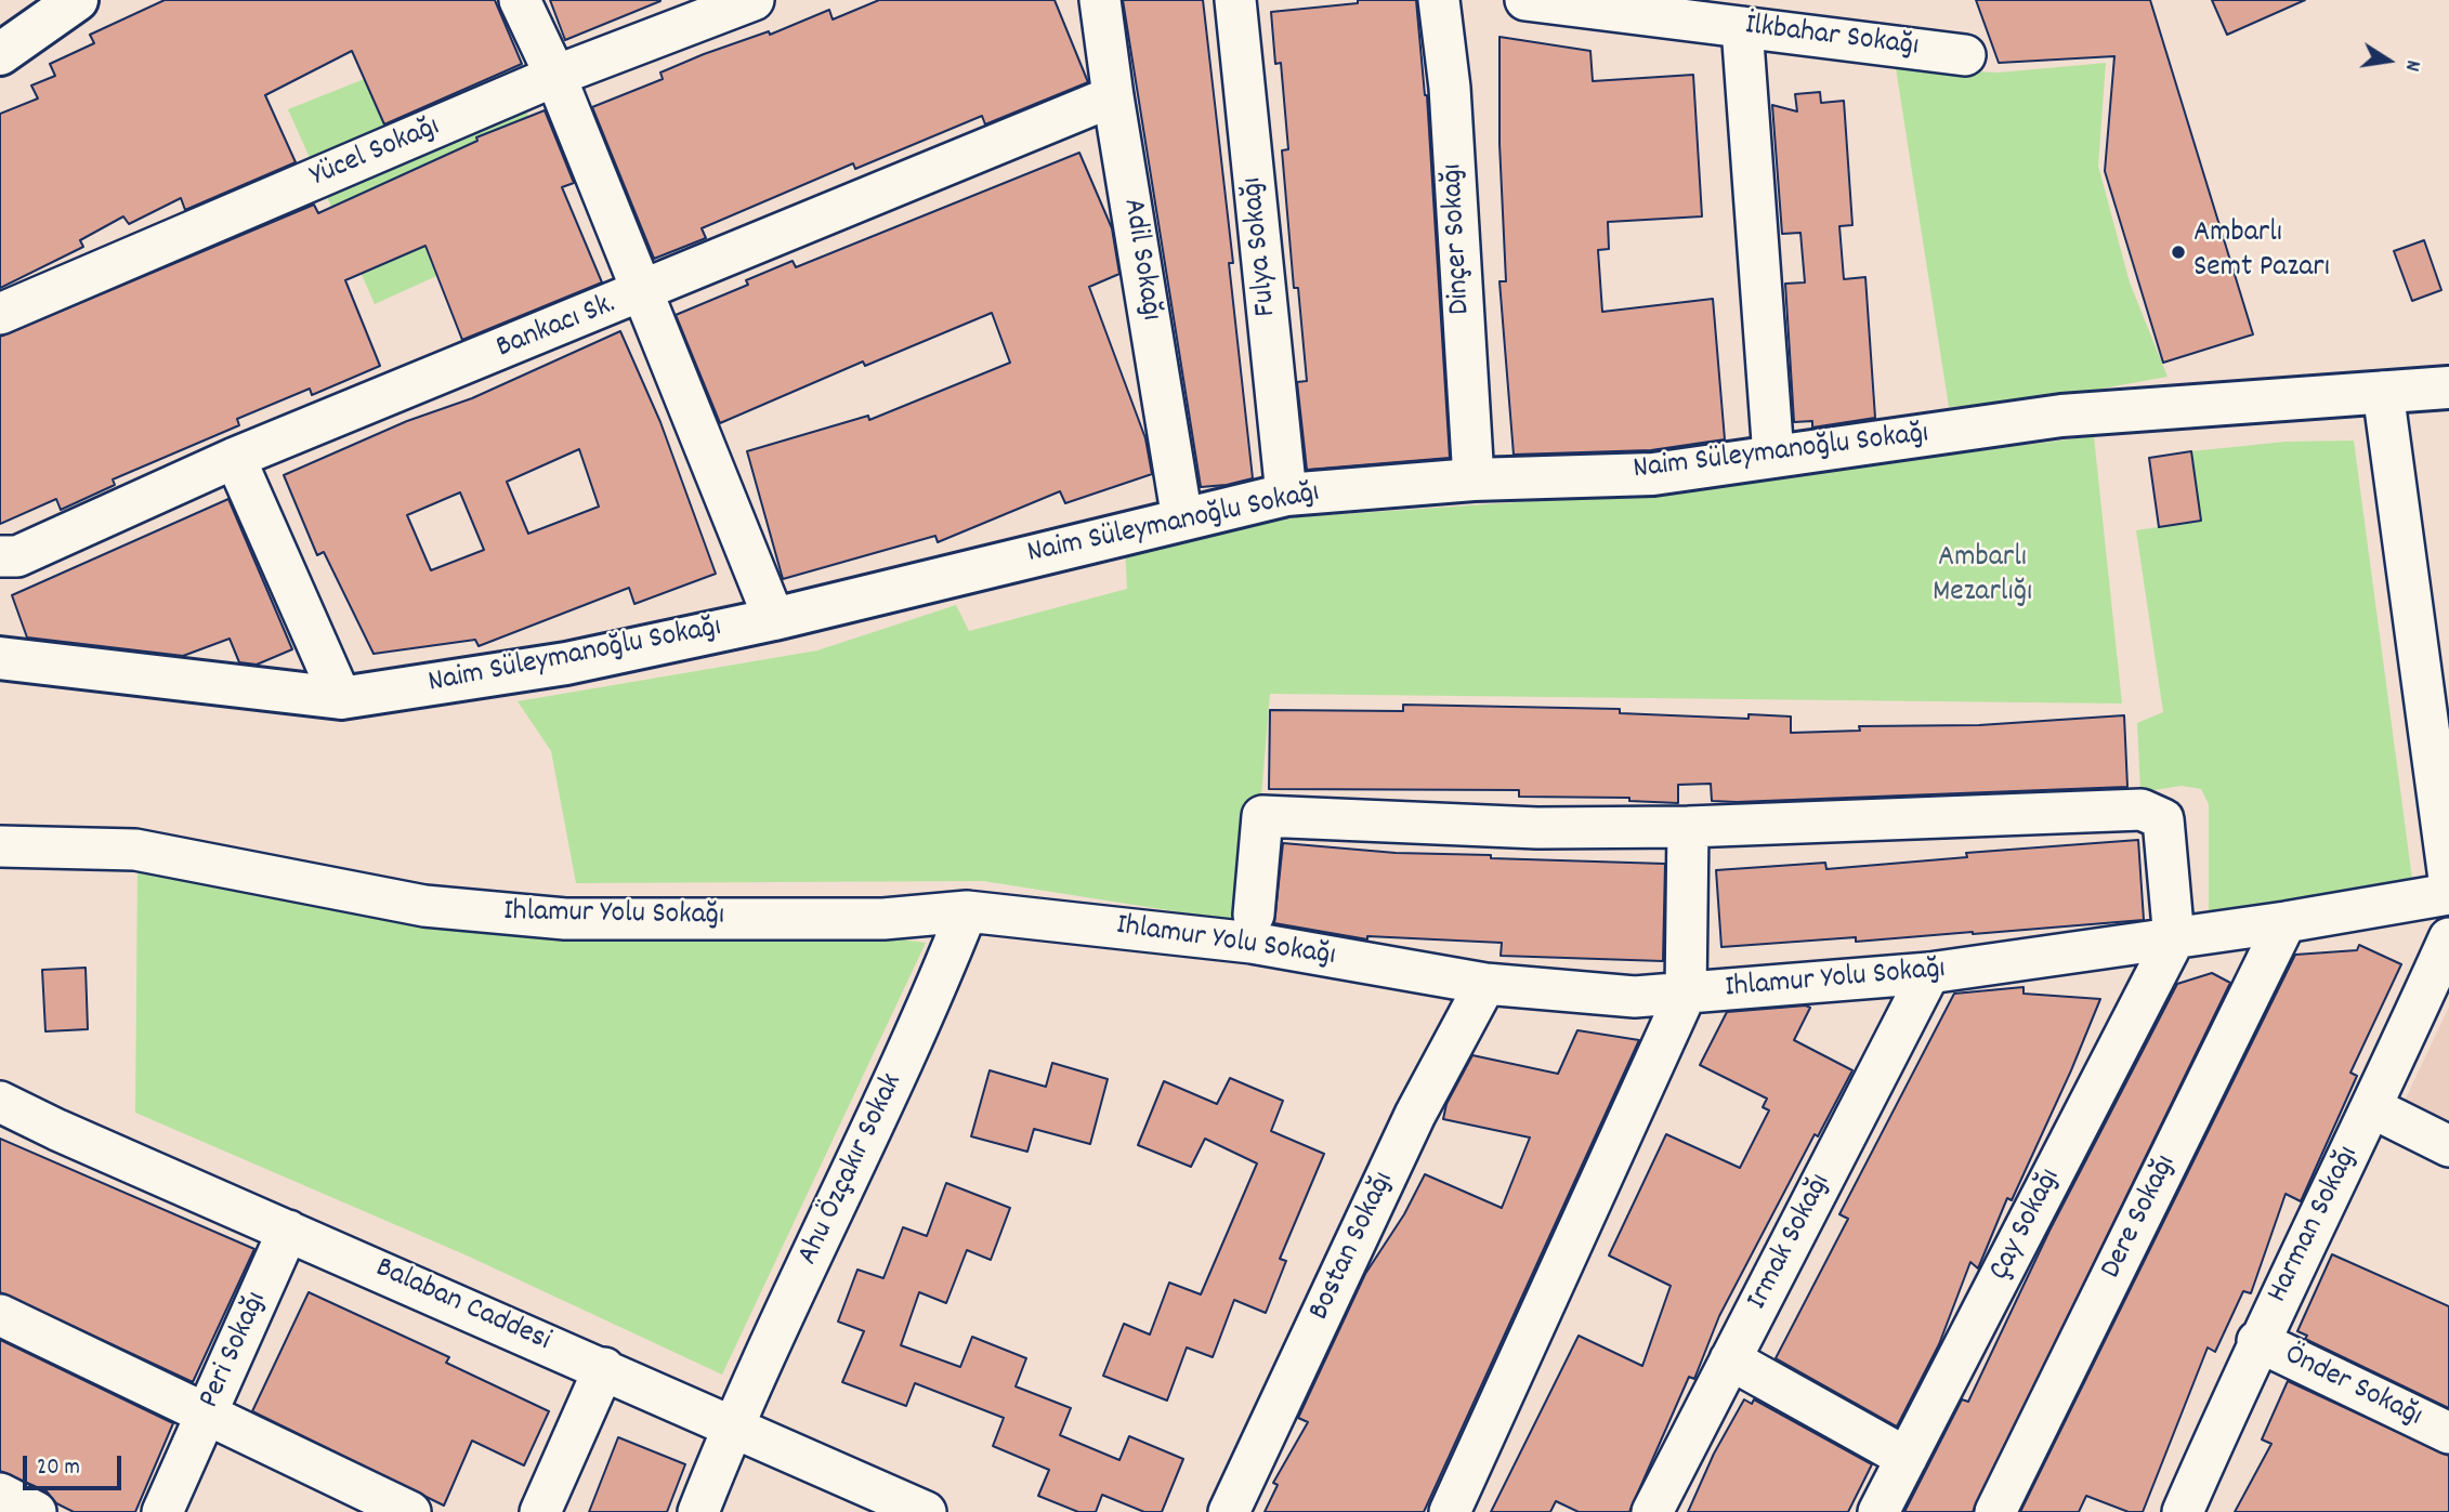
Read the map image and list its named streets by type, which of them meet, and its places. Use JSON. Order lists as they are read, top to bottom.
{
  "streets": {
    "main road": ["Naim Süleymanoğlu Sokağı"],
    "street": [
      "İlkbahar Sokağı",
      "Yücel Sokağı",
      "Dinçer Sokağı",
      "Fulya Sokağı",
      "Adil Sokağı",
      "Bankacı Sk.",
      "Ihlamur Yolu Sokağı",
      "Ahu Özçakır Sokak",
      "Dere Sokağı",
      "Çay Sokağı",
      "Harman Sokağı",
      "Irmak Sokağı",
      "Bostan Sokağı",
      "Balaban Caddesi",
      "Peri Sokağı",
      "Önder Sokağı"
    ]
  },
  "crossings": [
    ["Dinçer Sokağı", "Naim Süleymanoğlu Sokağı"],
    ["Fulya Sokağı", "Naim Süleymanoğlu Sokağı"],
    ["Adil Sokağı", "Bankacı Sk."],
    ["Adil Sokağı", "Naim Süleymanoğlu Sokağı"],
    ["Ihlamur Yolu Sokağı", "Ahu Özçakır Sokak"],
    ["Ihlamur Yolu Sokağı", "Dere Sokağı"],
    ["Ihlamur Yolu Sokağı", "Çay Sokağı"],
    ["Ihlamur Yolu Sokağı", "Irmak Sokağı"],
    ["Ihlamur Yolu Sokağı", "Bostan Sokağı"],
    ["Ahu Özçakır Sokak", "Balaban Caddesi"],
    ["Harman Sokağı", "Önder Sokağı"],
    ["Balaban Caddesi", "Peri Sokağı"]
  ],
  "parks": ["Ambarlı Mezarlığı"],
  "places": ["Ambarlı Semt Pazarı"],
  "scale_bar": "20 m",
  "north": "right"
}
